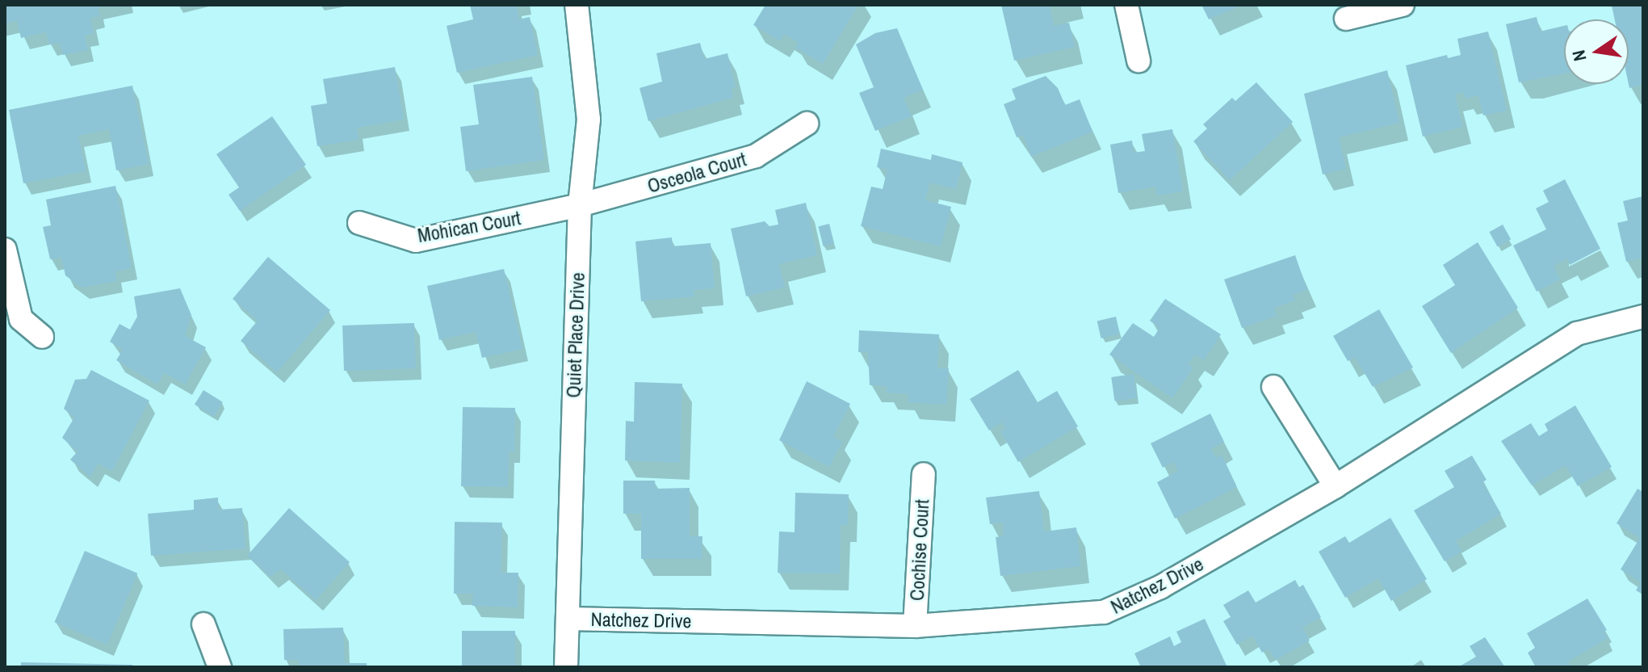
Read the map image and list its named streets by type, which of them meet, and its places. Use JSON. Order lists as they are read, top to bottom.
{
  "streets": {
    "street": [
      "Osceola Court",
      "Mohican Court",
      "Quiet Place Drive",
      "Cochise Court",
      "Natchez Drive"
    ]
  },
  "crossings": [
    ["Osceola Court", "Mohican Court"],
    ["Osceola Court", "Quiet Place Drive"],
    ["Mohican Court", "Quiet Place Drive"],
    ["Quiet Place Drive", "Natchez Drive"],
    ["Cochise Court", "Natchez Drive"]
  ],
  "north": "left"
}
